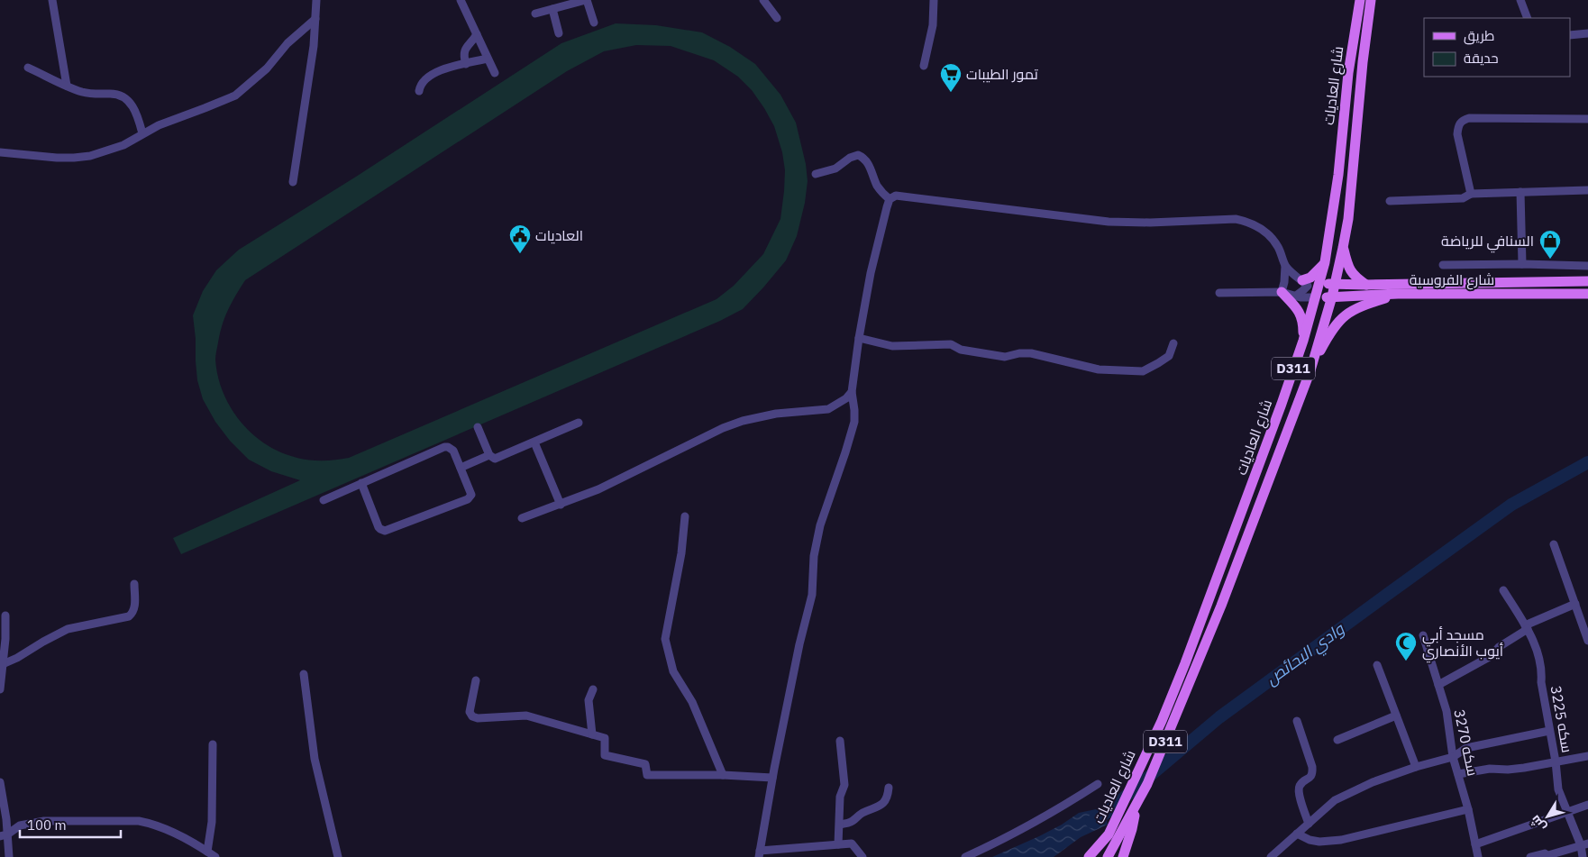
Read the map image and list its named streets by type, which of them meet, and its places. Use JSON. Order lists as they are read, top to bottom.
{
  "streets": {
    "main road": ["شارع العاديات", "شارع الفروسية", "D311"],
    "street": ["سكه 3225", "سكه 3270"]
  },
  "crossings": [
    ["شارع العاديات", "شارع الفروسية"]
  ],
  "water": ["وادي البحائص"],
  "places": {
    "supermarket": ["تمور الطيبات"],
    "public building": ["العاديات"],
    "shop": ["السنافي للرياضة"],
    "mosque": ["مسجد أبي أيوب الأنصاري"]
  },
  "legend": ["طريق", "حديقة"],
  "scale_bar": "100 m",
  "north": "bottom left"
}
